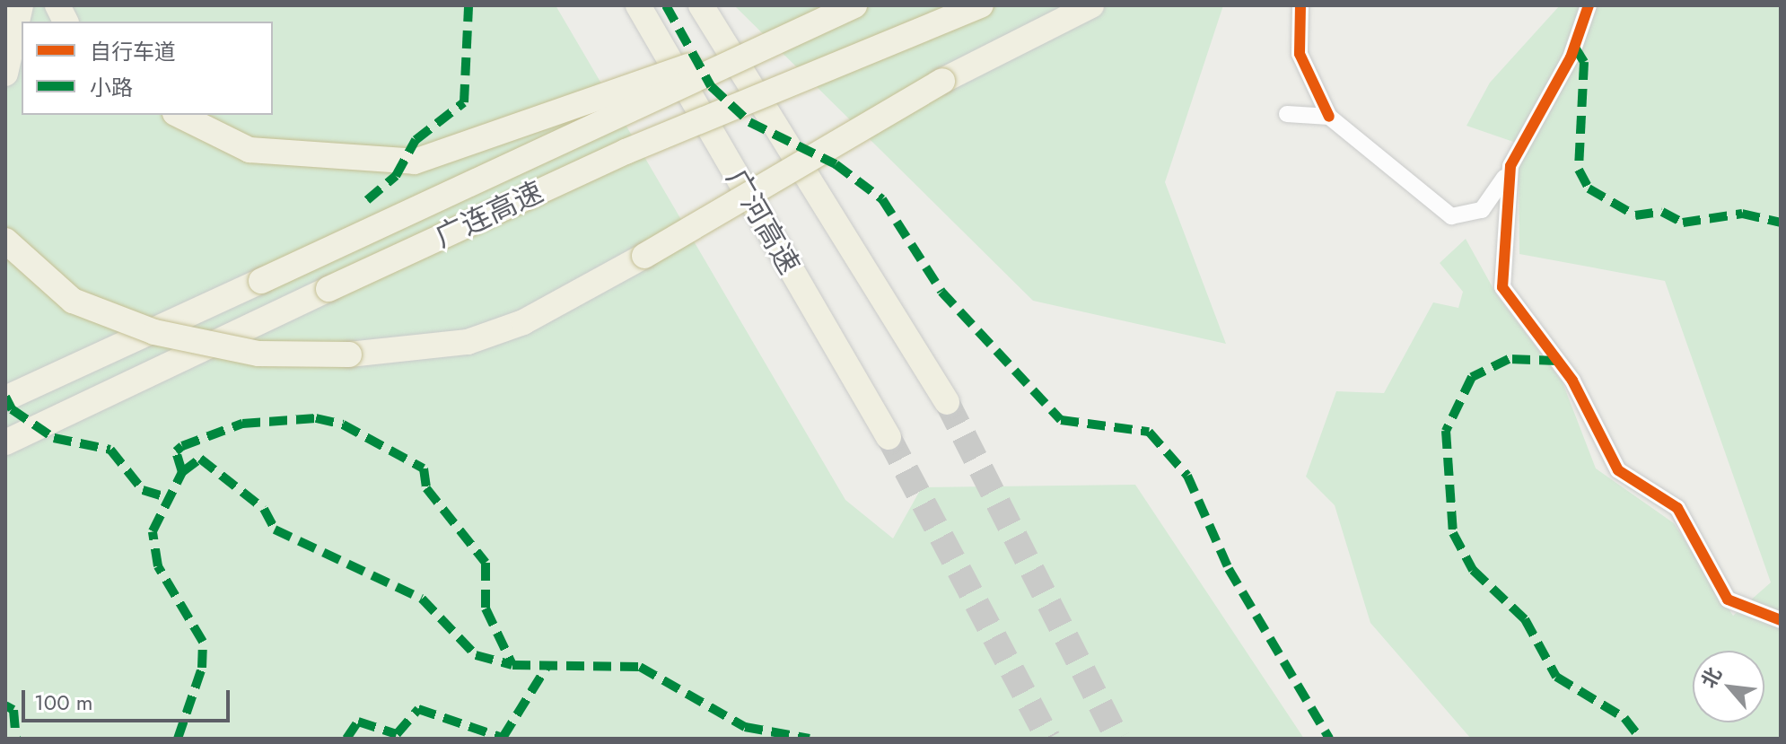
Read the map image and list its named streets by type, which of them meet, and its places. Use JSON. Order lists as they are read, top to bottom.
{
  "streets": {
    "highway": ["广连高速", "广河高速"]
  },
  "legend": ["自行车道", "小路"],
  "scale_bar": "100 m",
  "north": "top left"
}
